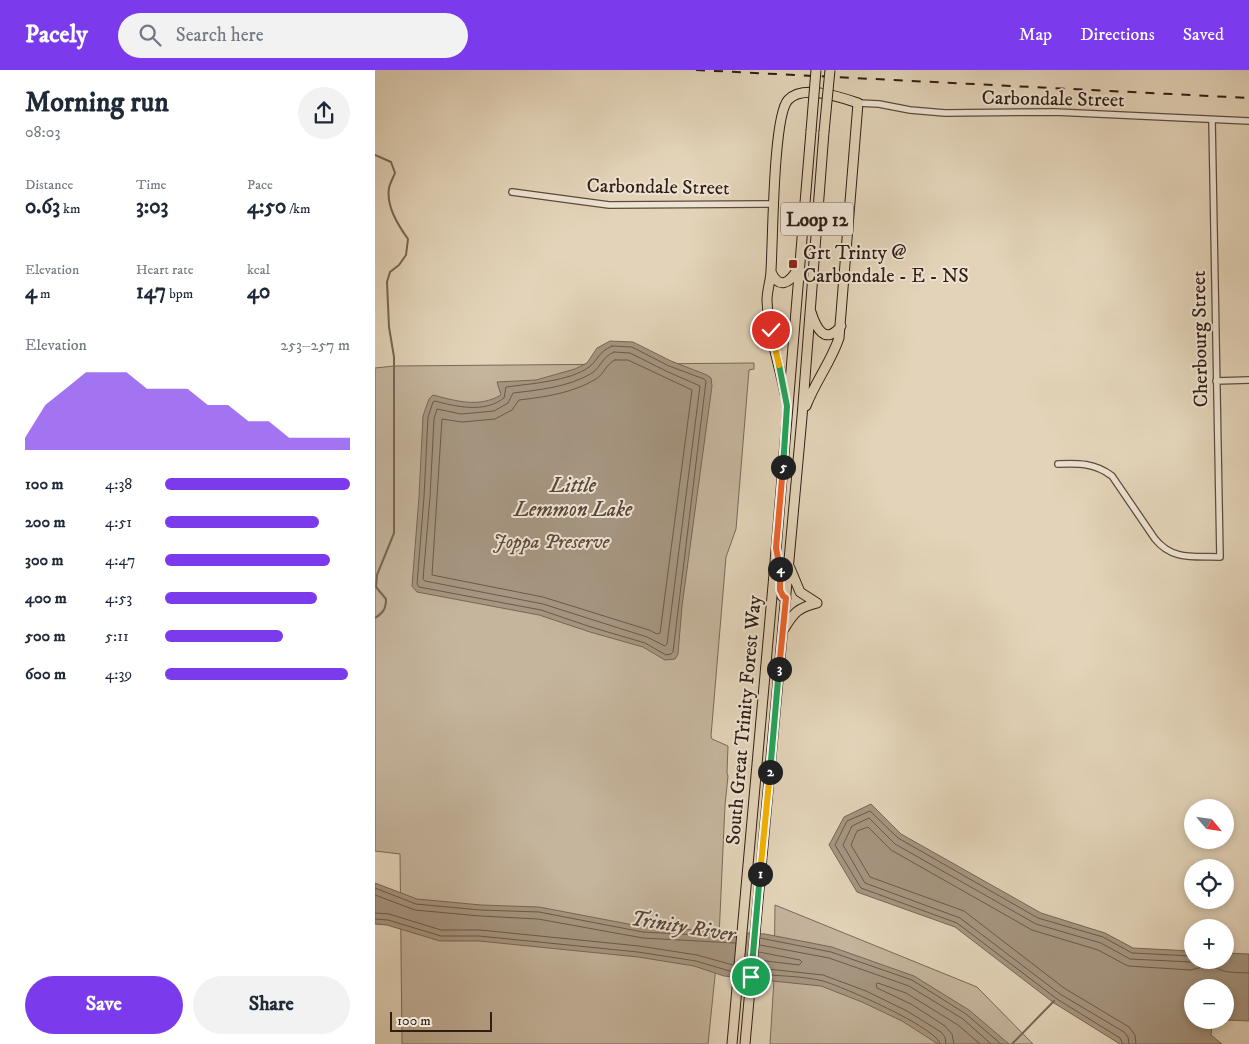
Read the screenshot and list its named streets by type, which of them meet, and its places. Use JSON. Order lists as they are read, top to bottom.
{
  "streets": {
    "main road": ["Loop 12", "South Great Trinity Forest Way"],
    "street": ["Carbondale Street", "Cherbourg Street"]
  },
  "crossings": [
    ["Carbondale Street", "Cherbourg Street"]
  ],
  "water": ["Little Lemmon Lake", "Trinity River"],
  "parks": ["Joppa Preserve"],
  "places": {
    "transit": ["Grt Trinty @ Carbondale - E - NS"]
  },
  "scale_bar": "100 m",
  "north": "bottom right",
  "page": {
    "header": "Pacely",
    "search": "Search here",
    "nav": ["Map", "Directions", "Saved"],
    "heading": ["Morning run", "08:03"],
    "stats": [
      ["Distance", "0.63 km"],
      ["Time", "3:03"],
      ["Pace", "4:50 /km"],
      ["Elevation", "4 m"],
      ["Heart rate", "147 bpm"],
      ["kcal", "40"]
    ],
    "chart": ["Elevation", "253–257 m"],
    "pins": [
      "5",
      "4",
      "3",
      "2",
      "1"
    ],
    "list": [
      {
        "name": "100 m",
        "note": "4:38"
      },
      {
        "name": "200 m",
        "note": "4:51"
      },
      {
        "name": "300 m",
        "note": "4:47"
      },
      {
        "name": "400 m",
        "note": "4:53"
      },
      {
        "name": "500 m",
        "note": "5:11"
      },
      {
        "name": "600 m",
        "note": "4:39"
      }
    ],
    "map_buttons": ["+", "−"],
    "buttons": ["Save", "Share"],
    "scale": "100 m"
  }
}
